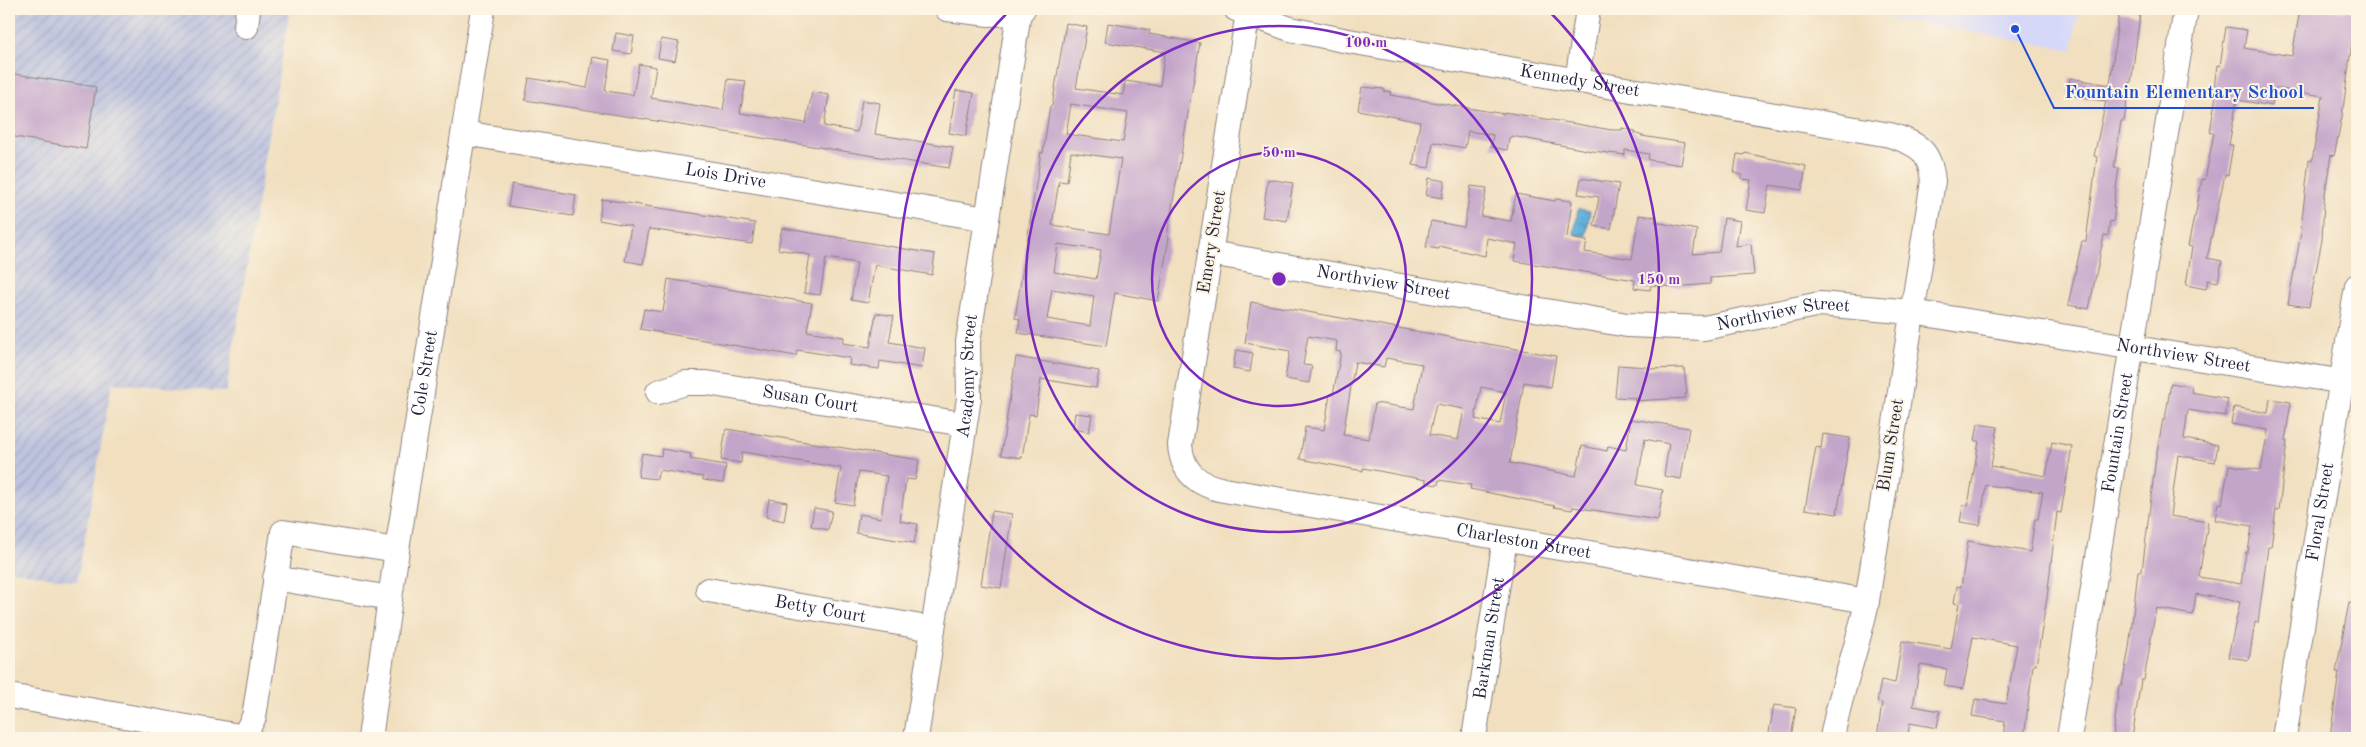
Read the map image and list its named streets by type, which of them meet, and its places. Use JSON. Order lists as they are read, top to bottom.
{
  "streets": {
    "street": [
      "Kennedy Street",
      "Lois Drive",
      "Emery Street",
      "Northview Street",
      "Cole Street",
      "Academy Street",
      "Susan Court",
      "Fountain Street",
      "Blum Street",
      "Floral Street",
      "Charleston Street",
      "Betty Court",
      "Barkman Street"
    ]
  },
  "crossings": [
    ["Kennedy Street", "Emery Street"],
    ["Kennedy Street", "Blum Street"],
    ["Lois Drive", "Cole Street"],
    ["Lois Drive", "Academy Street"],
    ["Emery Street", "Northview Street"],
    ["Emery Street", "Charleston Street"],
    ["Northview Street", "Fountain Street"],
    ["Northview Street", "Blum Street"],
    ["Northview Street", "Floral Street"],
    ["Academy Street", "Susan Court"],
    ["Academy Street", "Betty Court"],
    ["Blum Street", "Charleston Street"],
    ["Charleston Street", "Barkman Street"]
  ],
  "places": ["Fountain Elementary School"],
  "rings": ["100 m", "50 m", "150 m"]
}
